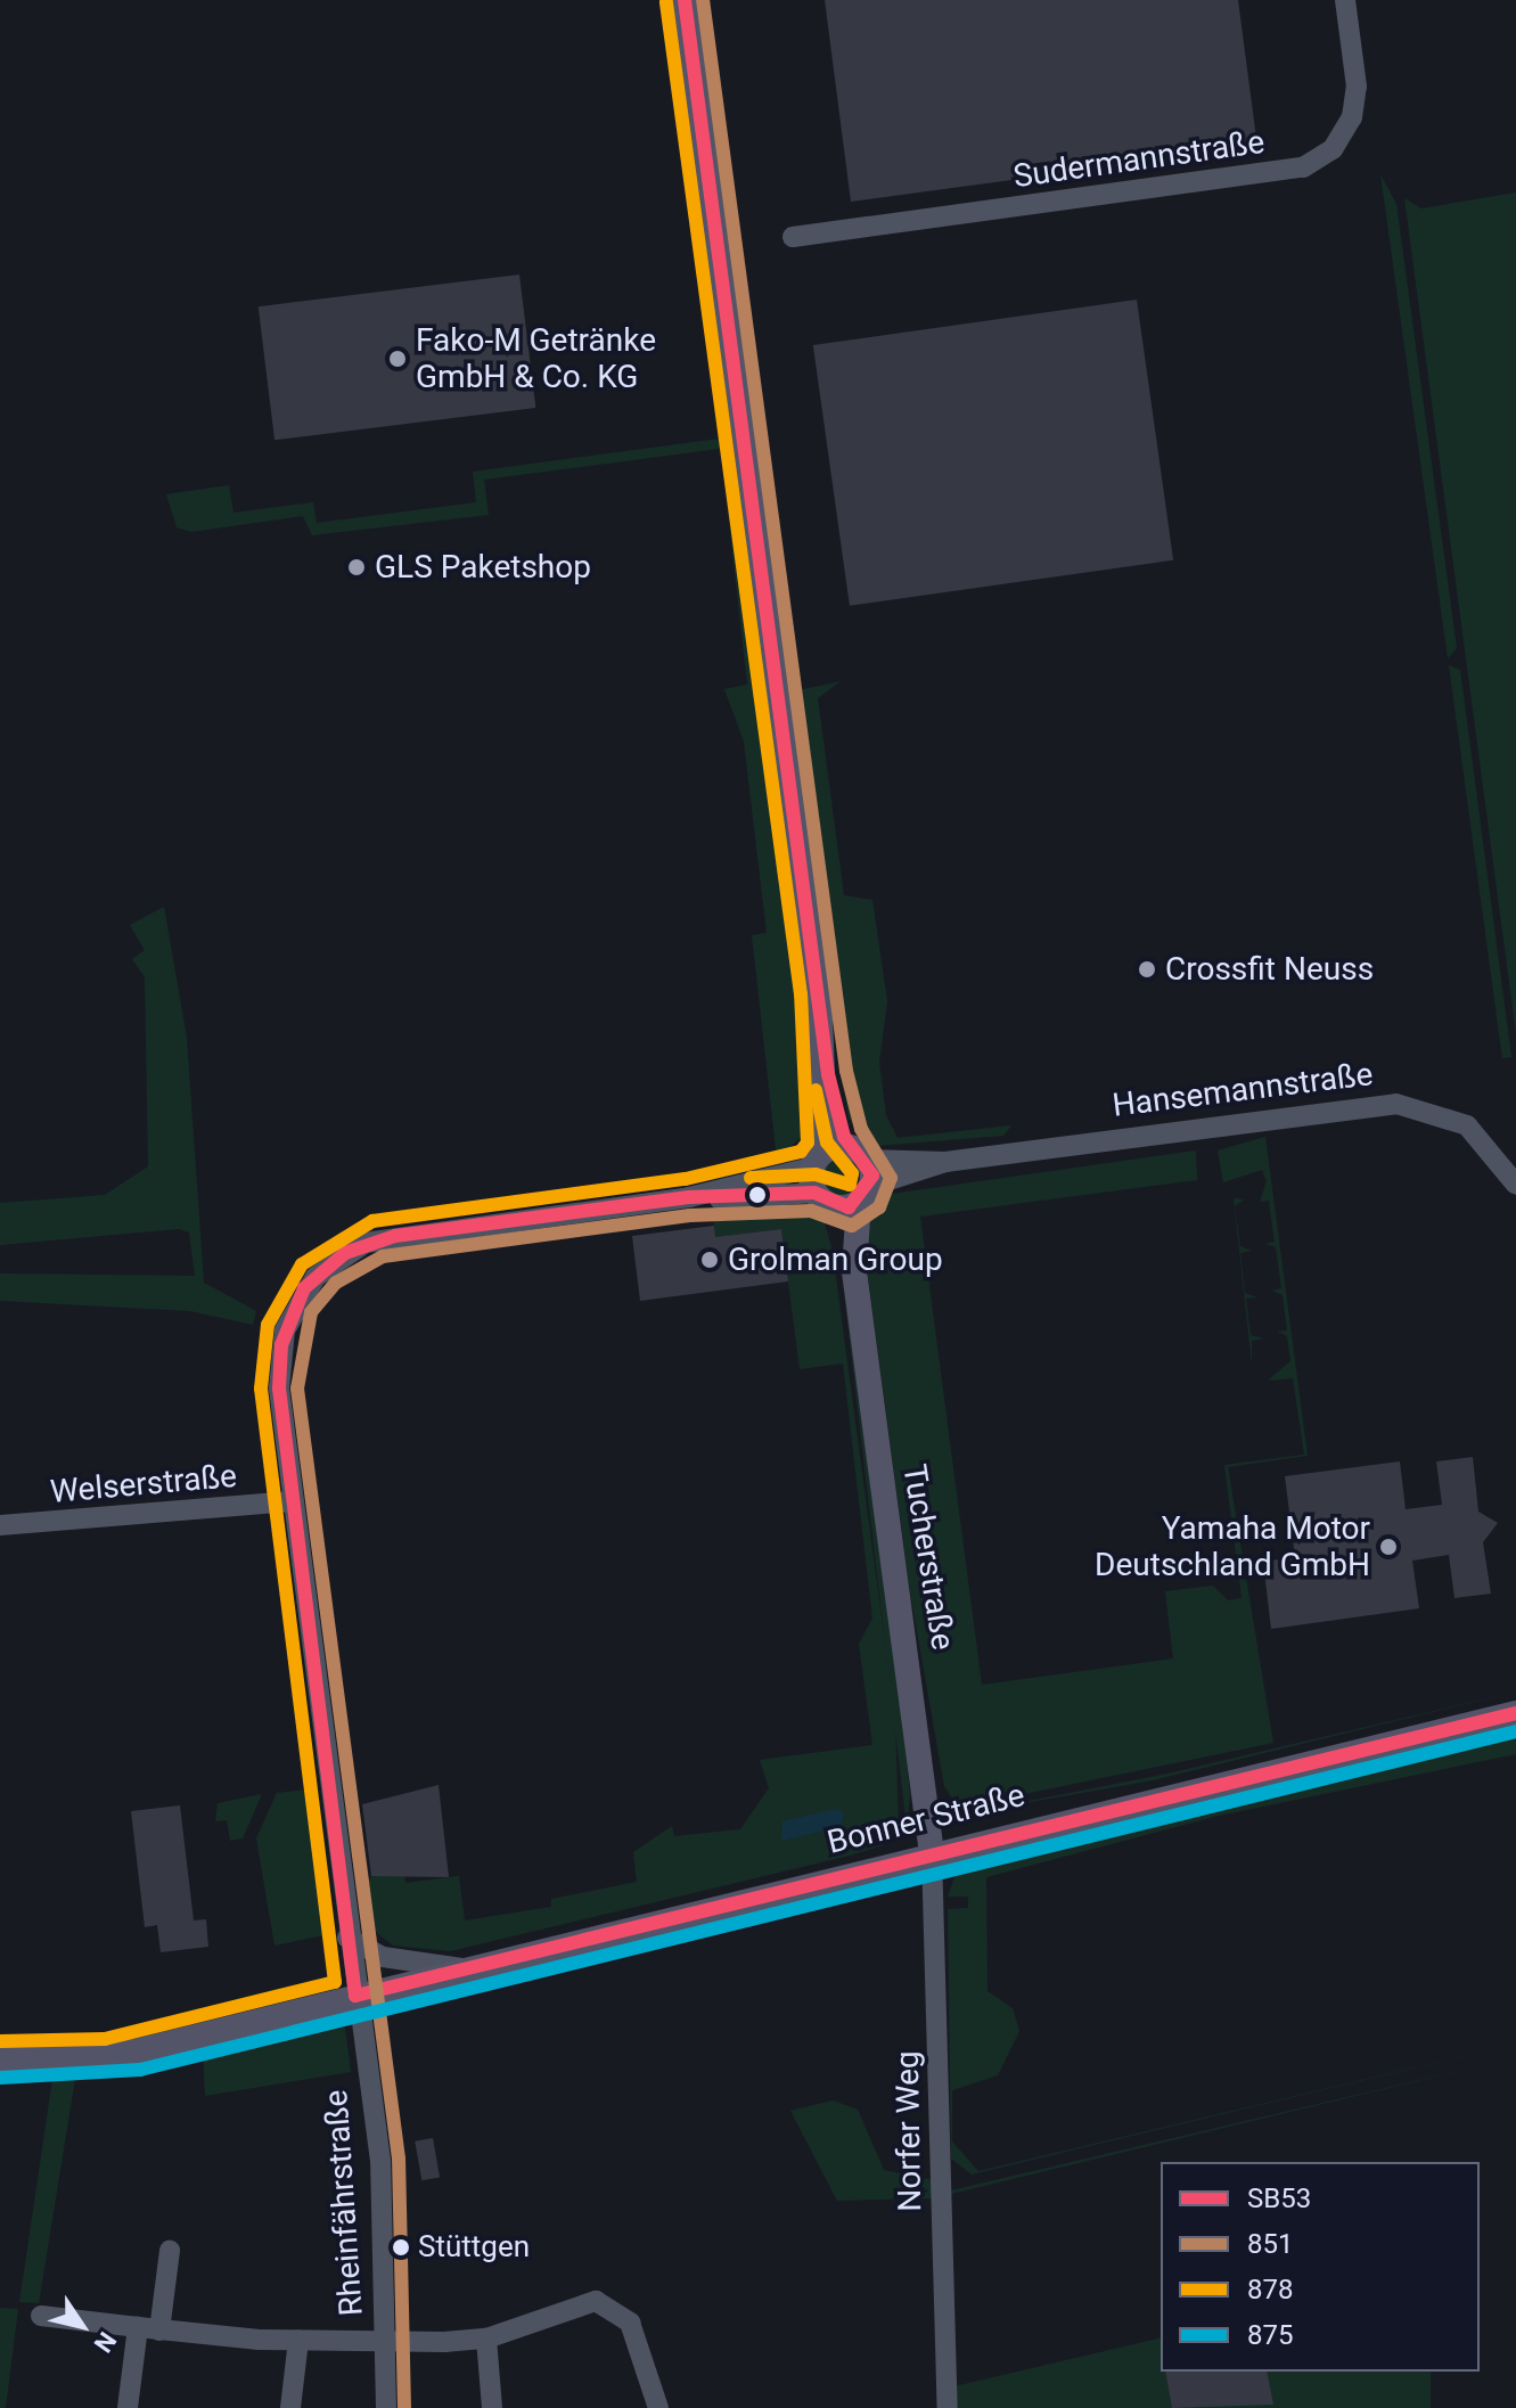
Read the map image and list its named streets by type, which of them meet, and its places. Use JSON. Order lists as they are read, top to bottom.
{
  "streets": {
    "main road": ["Tucherstraße", "Bonner Straße"],
    "street": [
      "Sudermannstraße",
      "Hansemannstraße",
      "Welserstraße",
      "Norfer Weg",
      "Rheinfährstraße"
    ]
  },
  "crossings": [
    ["Hansemannstraße", "Welserstraße"],
    ["Hansemannstraße", "Tucherstraße"],
    ["Hansemannstraße", "Rheinfährstraße"],
    ["Welserstraße", "Rheinfährstraße"],
    ["Tucherstraße", "Bonner Straße"],
    ["Tucherstraße", "Norfer Weg"],
    ["Bonner Straße", "Norfer Weg"],
    ["Bonner Straße", "Rheinfährstraße"]
  ],
  "places": [
    "Fako-M Getränke GmbH & Co. KG",
    "GLS Paketshop",
    "Crossfit Neuss",
    "Grolman Group",
    "Yamaha Motor Deutschland GmbH",
    "Stüttgen"
  ],
  "lines": [
    "transit line SB53",
    "transit line 851",
    "transit line 878",
    "transit line 875"
  ],
  "legend": [
    "SB53",
    "851",
    "878",
    "875"
  ],
  "north": "bottom right"
}
